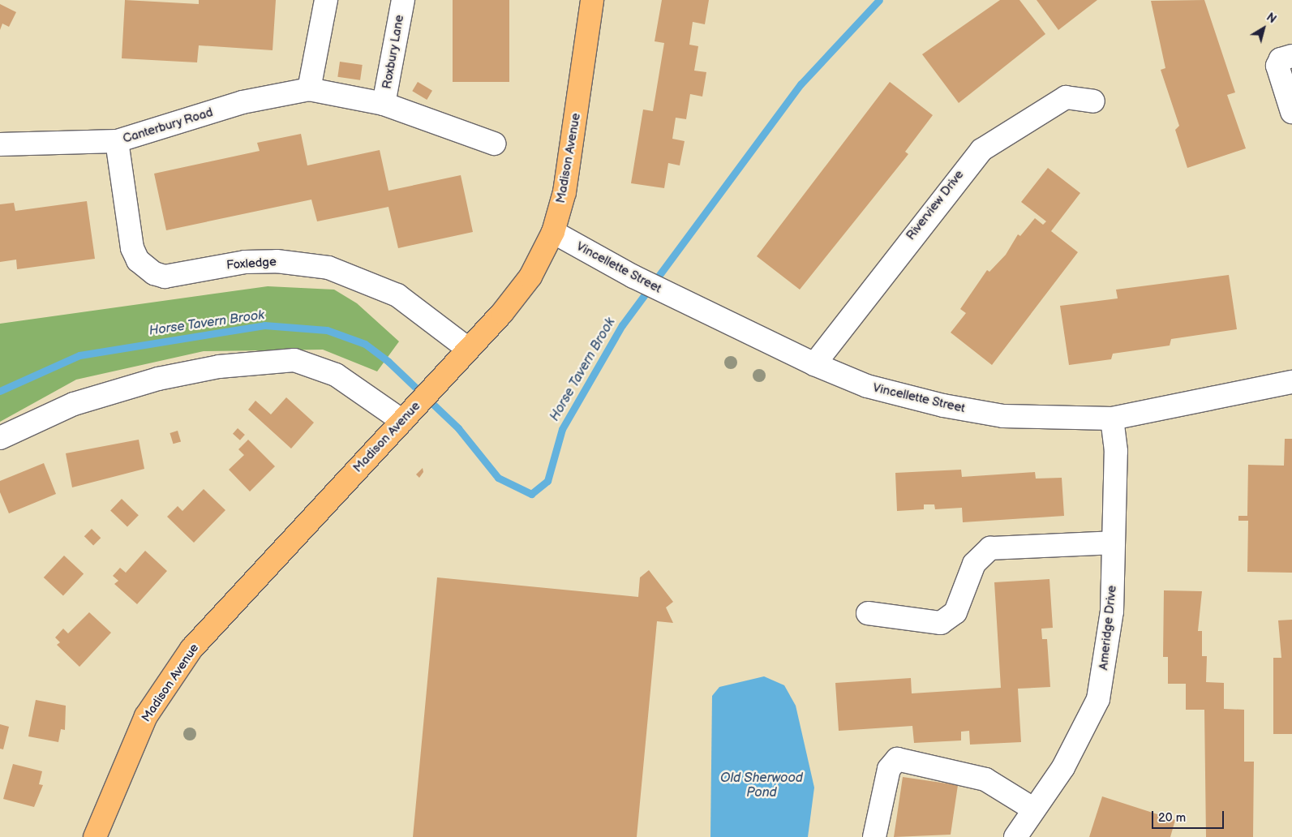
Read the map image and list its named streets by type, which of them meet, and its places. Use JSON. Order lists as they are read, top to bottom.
{
  "streets": {
    "main road": ["Madison Avenue"],
    "street": [
      "Roxbury Lane",
      "Canterbury Road",
      "Riverview Drive",
      "Foxledge",
      "Vincellette Street",
      "Ameridge Drive"
    ]
  },
  "crossings": [
    ["Roxbury Lane", "Canterbury Road"],
    ["Canterbury Road", "Foxledge"],
    ["Madison Avenue", "Foxledge"],
    ["Madison Avenue", "Vincellette Street"],
    ["Riverview Drive", "Vincellette Street"],
    ["Vincellette Street", "Ameridge Drive"]
  ],
  "water": ["Horse Tavern Brook", "Old Sherwood Pond"],
  "scale_bar": "20 m",
  "north": "top right"
}
